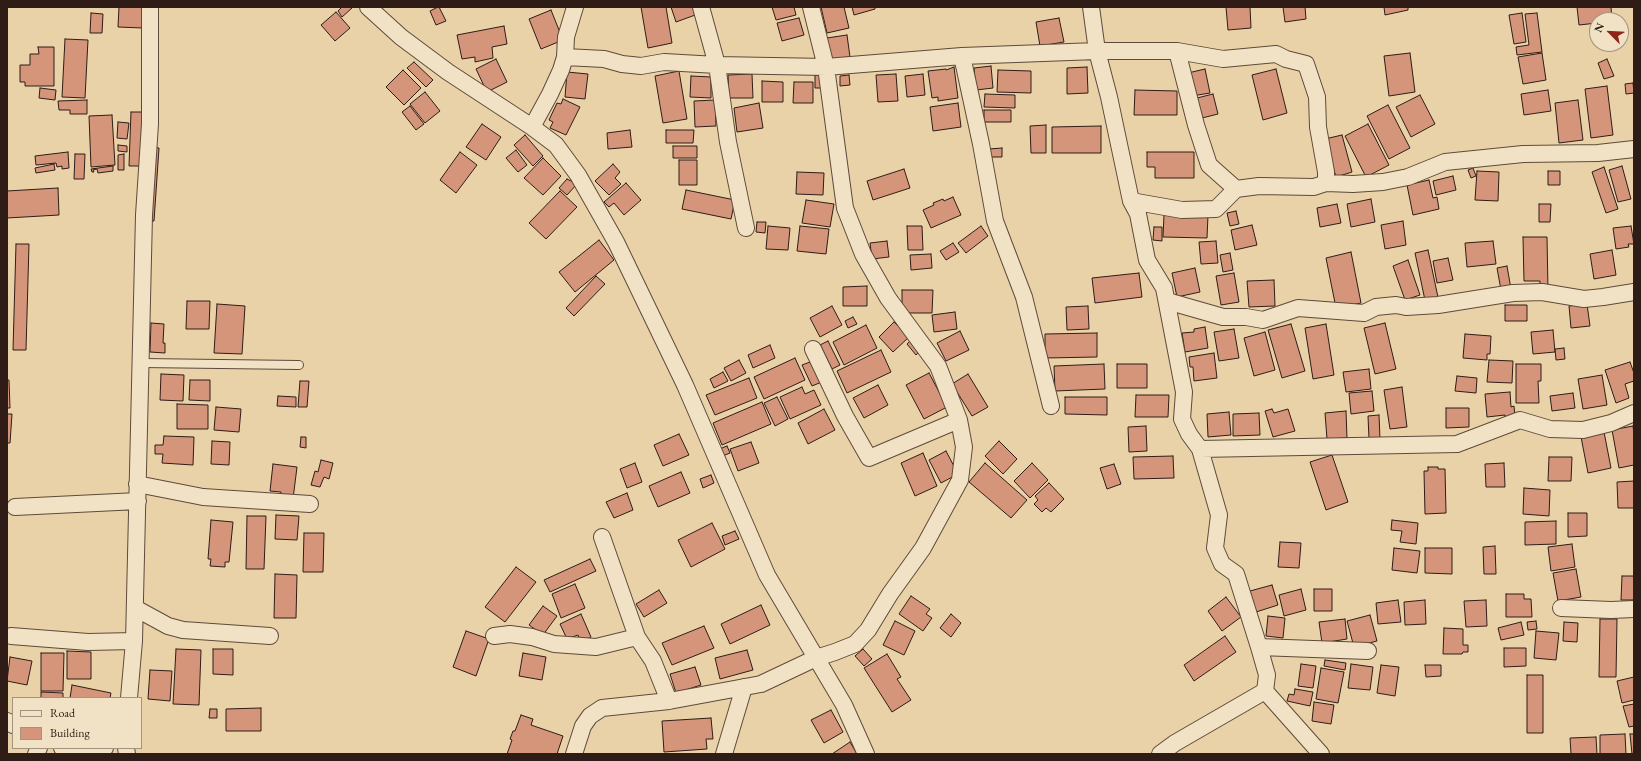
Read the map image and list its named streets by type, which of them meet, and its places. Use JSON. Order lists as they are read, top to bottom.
{
  "legend": ["Road", "Building"],
  "north": "top left"
}
